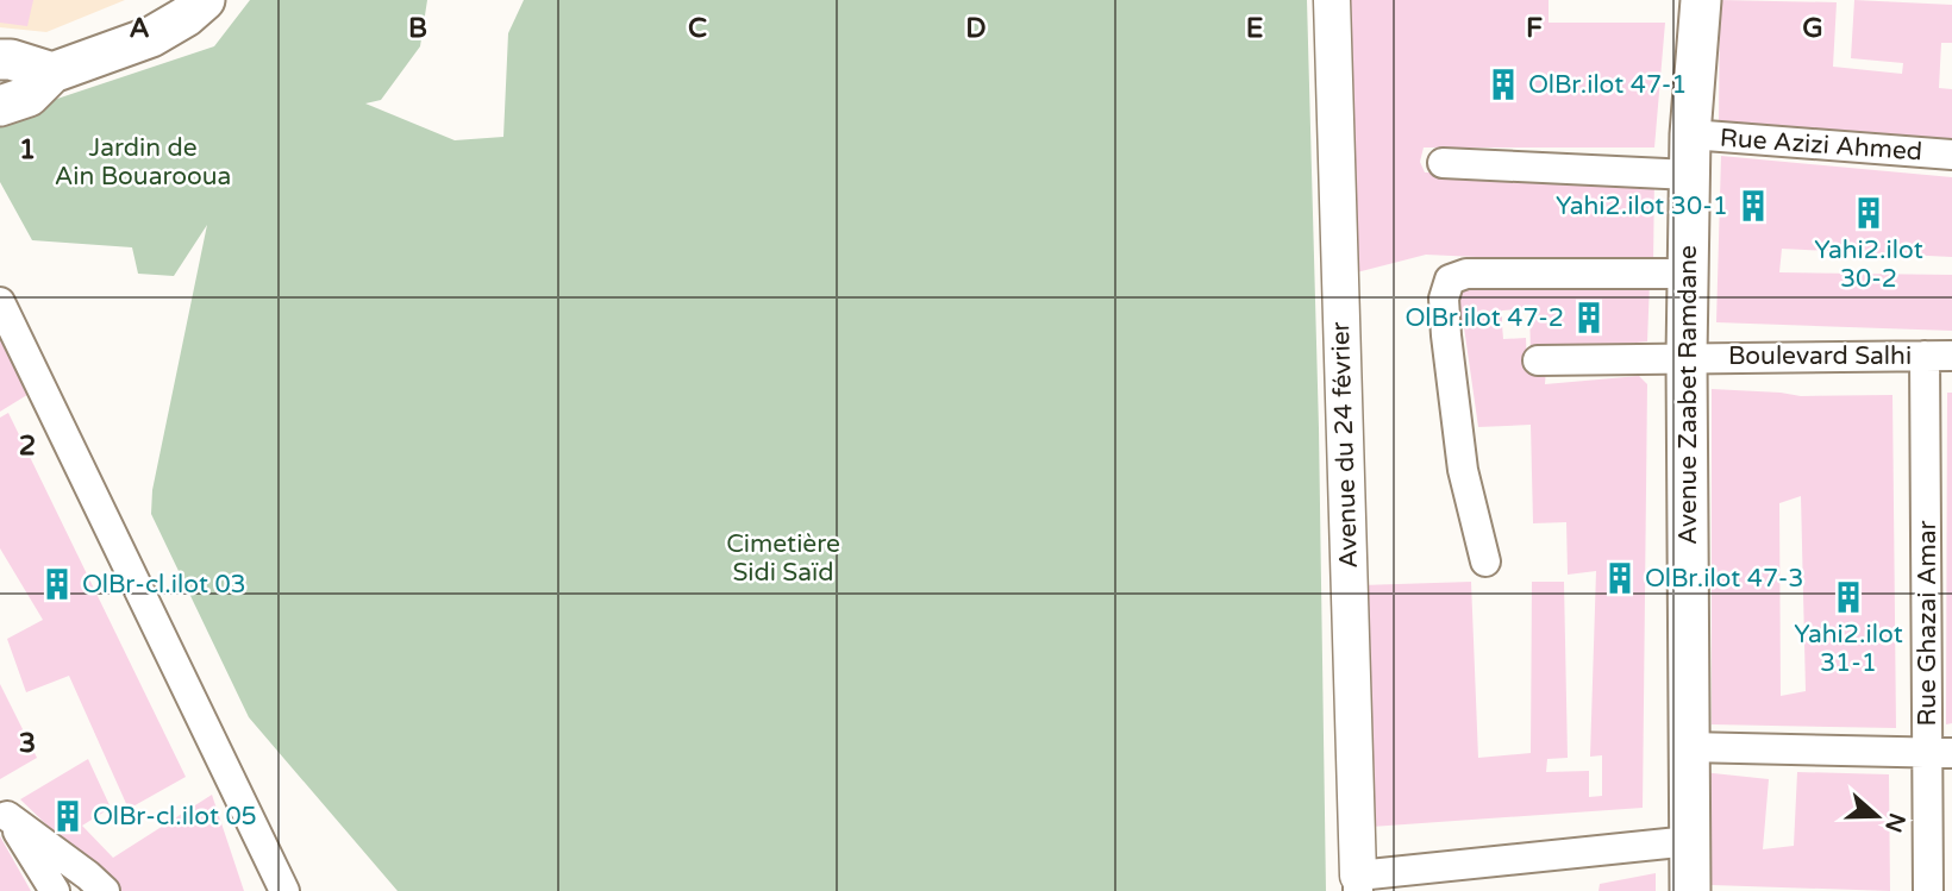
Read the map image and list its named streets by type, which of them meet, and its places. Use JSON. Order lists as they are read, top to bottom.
{
  "streets": {
    "main road": ["Avenue Zaabet Ramdane"],
    "street": [
      "Rue Azizi Ahmed",
      "Boulevard Salhi",
      "Avenue du 24 février",
      "Rue Ghazai Amar"
    ]
  },
  "crossings": [
    ["Rue Azizi Ahmed", "Avenue Zaabet Ramdane"],
    ["Boulevard Salhi", "Avenue Zaabet Ramdane"],
    ["Boulevard Salhi", "Rue Ghazai Amar"]
  ],
  "parks": ["Jardin de Ain Bouarooua", "Cimetière Sidi Saïd"],
  "places": {
    "building": [
      "OlBr.ilot 47-1",
      "Yahi2.ilot 30-1",
      "Yahi2.ilot 30-2",
      "OlBr.ilot 47-2",
      "OlBr.ilot 47-3",
      "OlBr-cl.ilot 03",
      "Yahi2.ilot 31-1",
      "OlBr-cl.ilot 05"
    ]
  },
  "north": "right",
  "grid": {
    "columns": [
      "A",
      "B",
      "C",
      "D",
      "E",
      "F",
      "G"
    ],
    "rows": ["1", "2", "3"]
  }
}
